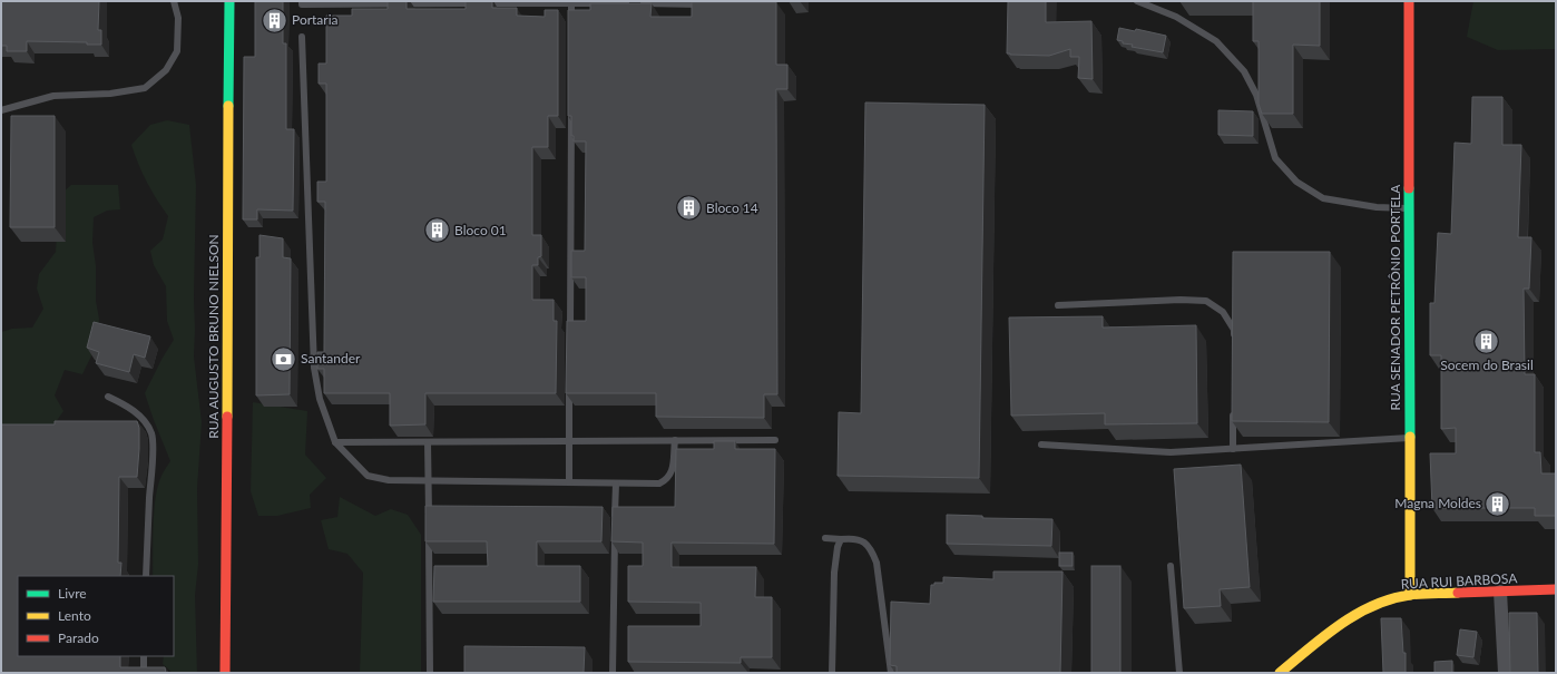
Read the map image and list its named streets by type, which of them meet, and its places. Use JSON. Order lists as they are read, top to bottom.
{
  "streets": {
    "main road": ["RUA SENADOR PETRÔNIO PORTELA", "RUA AUGUSTO BRUNO NIELSON", "RUA RUI BARBOSA"]
  },
  "crossings": [
    ["RUA SENADOR PETRÔNIO PORTELA", "RUA RUI BARBOSA"]
  ],
  "places": {
    "building": [
      "Portaria",
      "Bloco 14",
      "Bloco 01",
      "Socem do Brasil",
      "Magna Moldes"
    ],
    "bank": ["Santander"]
  },
  "legend": ["Livre", "Lento", "Parado"]
}
